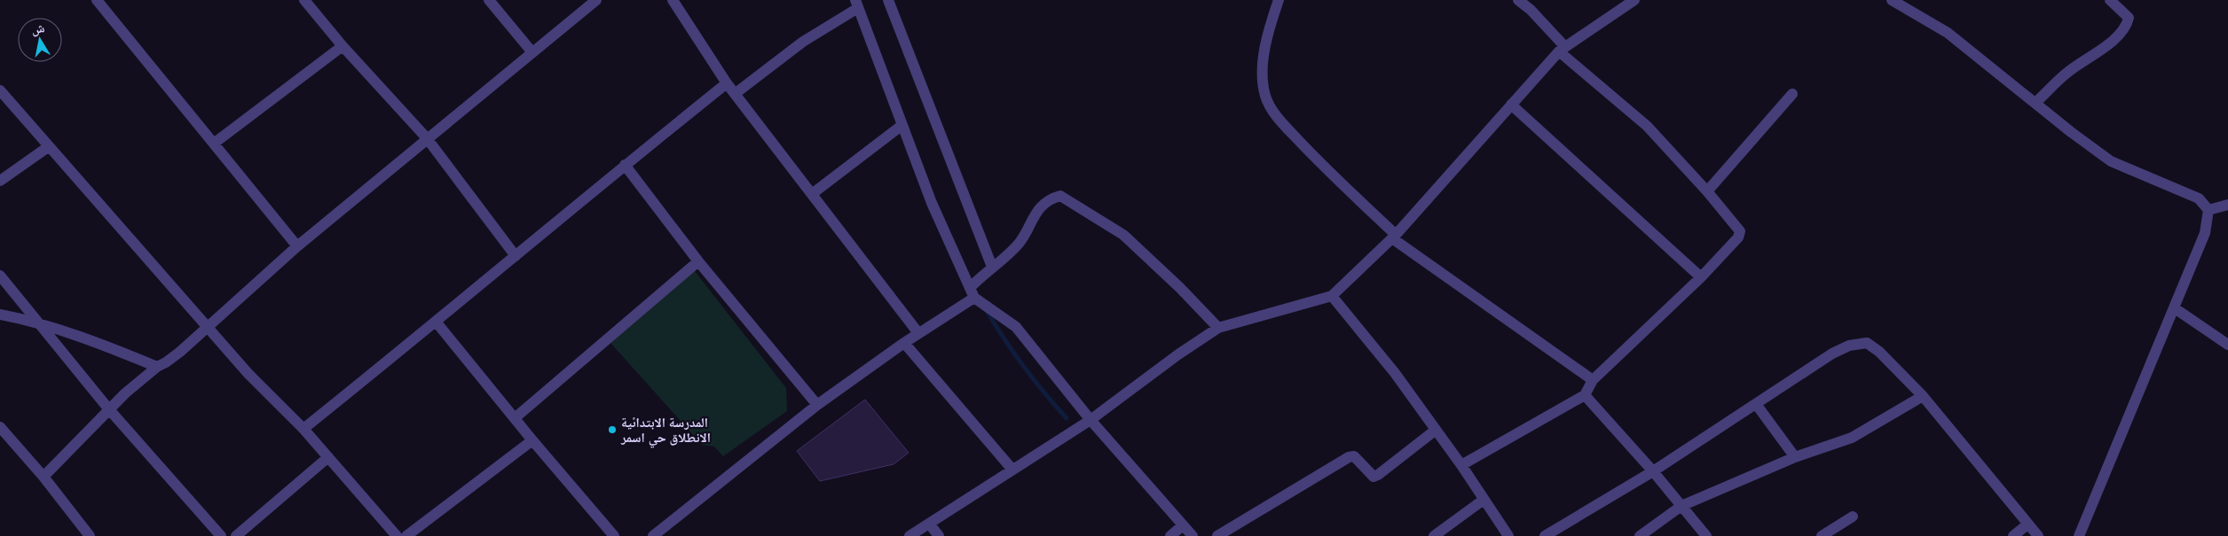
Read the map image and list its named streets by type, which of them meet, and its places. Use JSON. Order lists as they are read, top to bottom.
{
  "places": ["المدرسة الابتدائية الانطلاق حي اسمر"],
  "north": "top"
}
